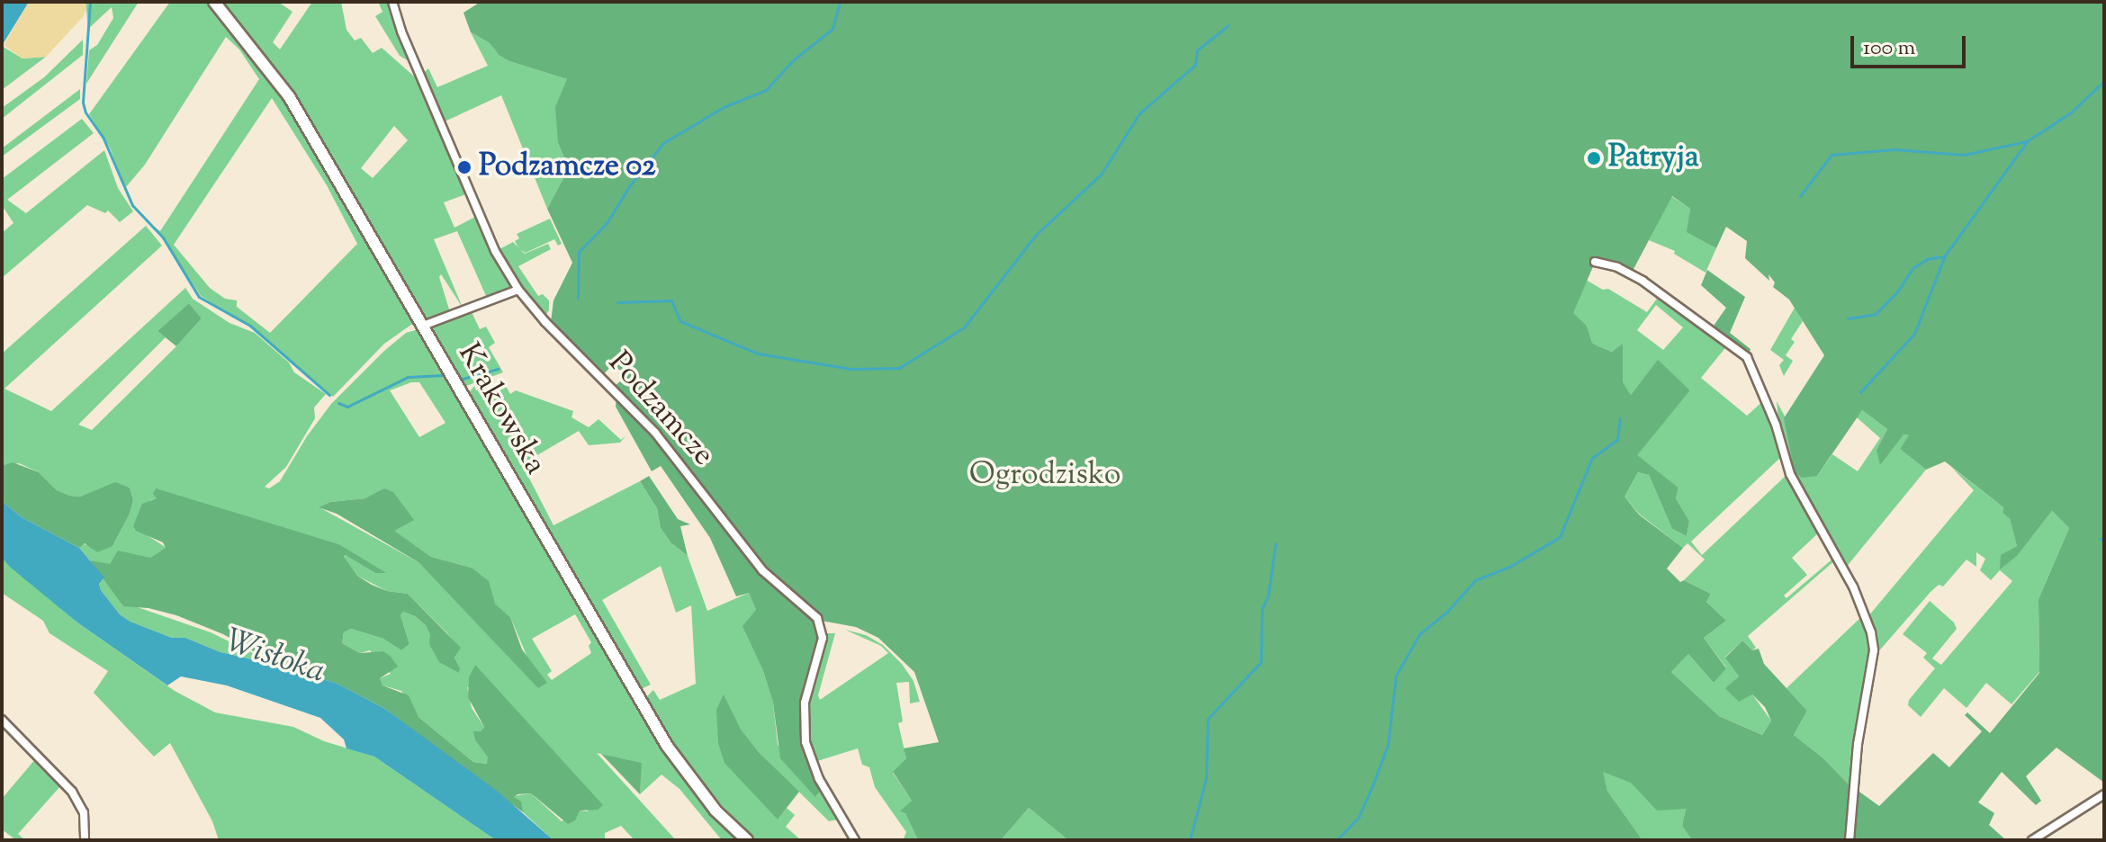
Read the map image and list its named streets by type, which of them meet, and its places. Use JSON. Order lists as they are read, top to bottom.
{
  "streets": {
    "main road": ["Krakowska"],
    "street": ["Podzamcze"]
  },
  "water": ["Wisłoka"],
  "parks": ["Ogrodzisko"],
  "places": ["Patryja", "Podzamcze 02"],
  "scale_bar": "100 m"
}
